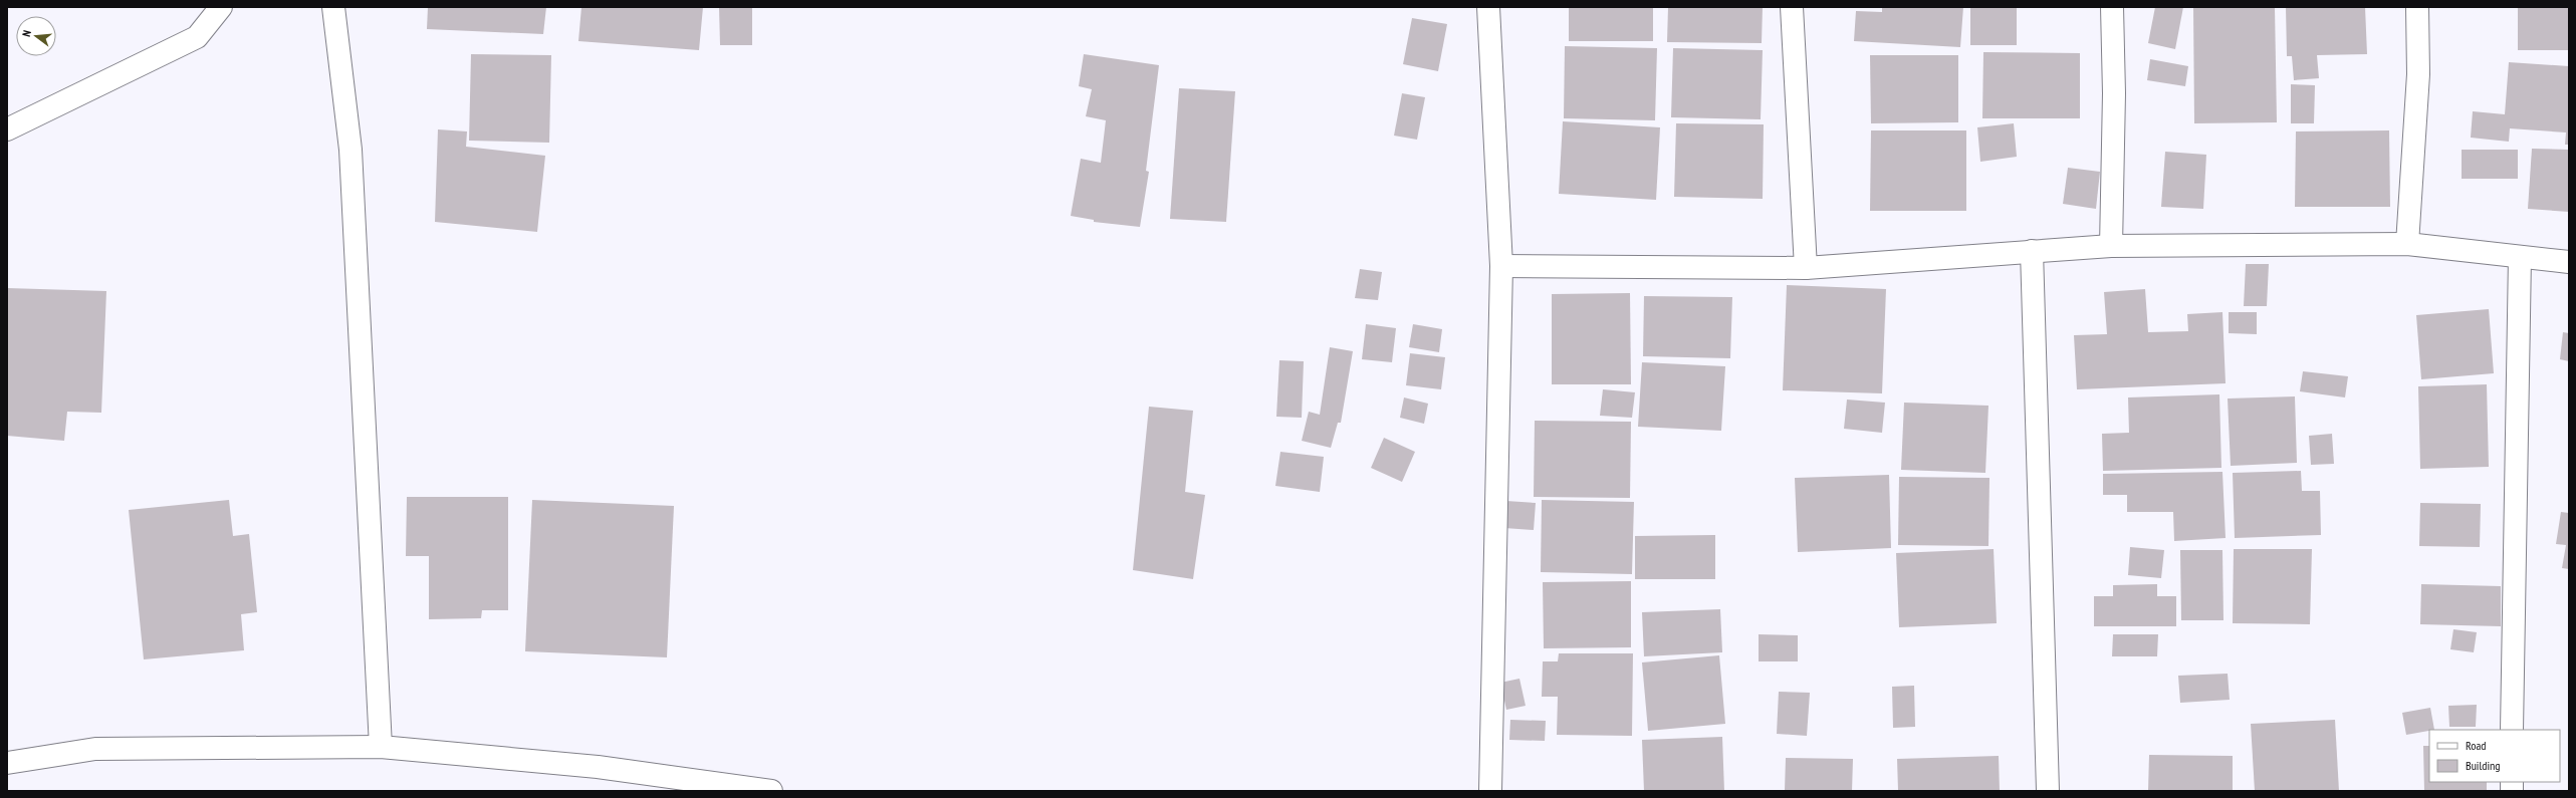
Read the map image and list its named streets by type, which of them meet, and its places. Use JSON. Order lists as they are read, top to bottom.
{
  "legend": ["Road", "Building"],
  "north": "left"
}
